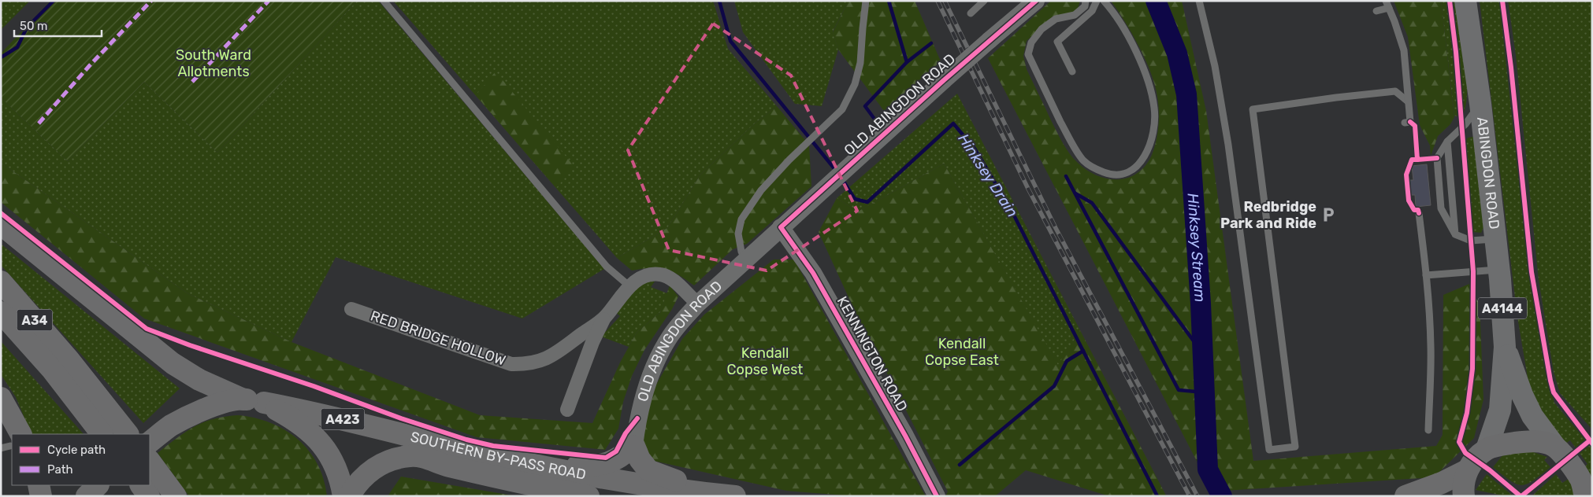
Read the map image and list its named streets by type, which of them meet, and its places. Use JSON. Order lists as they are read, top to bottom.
{
  "streets": {
    "highway": ["A34", "A423", "SOUTHERN BY-PASS ROAD"],
    "main road": ["ABINGDON ROAD", "A4144"],
    "street": ["OLD ABINGDON ROAD", "RED BRIDGE HOLLOW", "KENNINGTON ROAD"]
  },
  "crossings": [
    ["OLD ABINGDON ROAD", "RED BRIDGE HOLLOW"],
    ["OLD ABINGDON ROAD", "KENNINGTON ROAD"]
  ],
  "water": ["Hinksey Drain", "Hinksey Stream"],
  "parks": ["South Ward Allotments", "Kendall Copse East", "Kendall Copse West"],
  "places": {
    "parking": ["Redbridge Park and Ride"]
  },
  "legend": ["Cycle path", "Path"],
  "scale_bar": "50 m"
}
